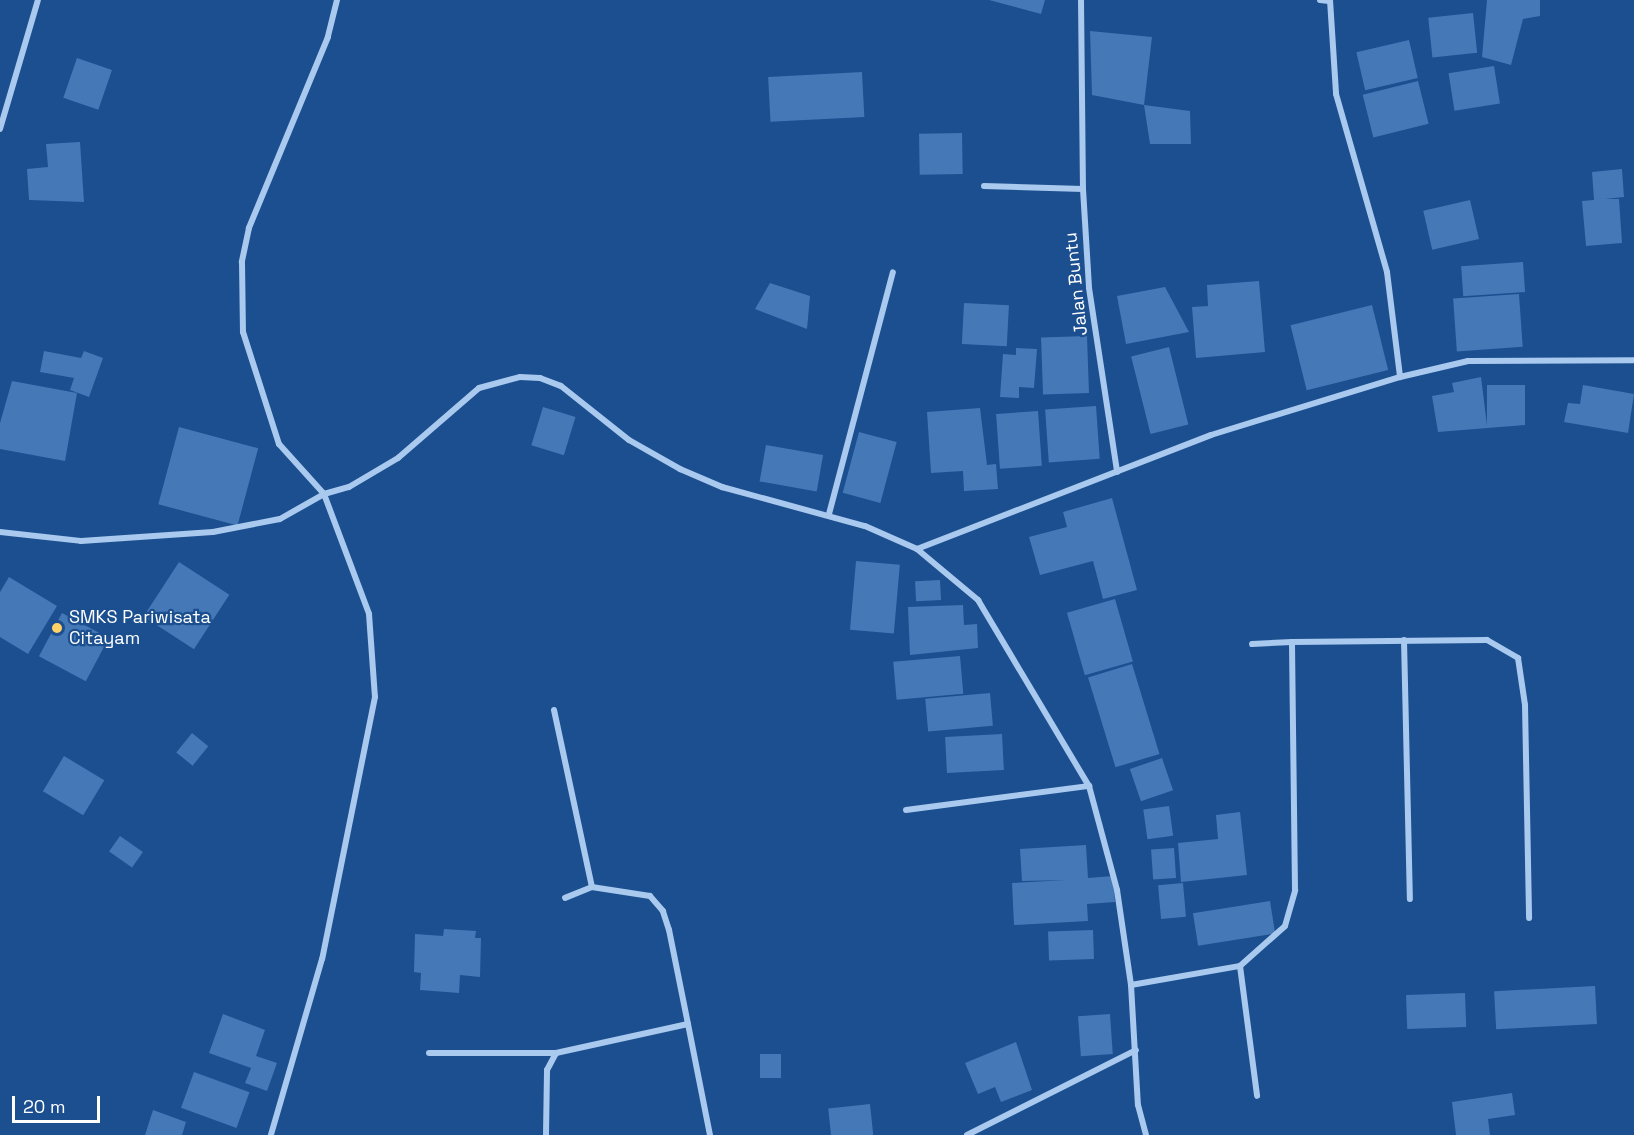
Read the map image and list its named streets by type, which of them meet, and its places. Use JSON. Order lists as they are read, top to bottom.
{
  "streets": {
    "street": ["Jalan Buntu"]
  },
  "places": ["SMKS Pariwisata Citayam"],
  "scale_bar": "20 m"
}
